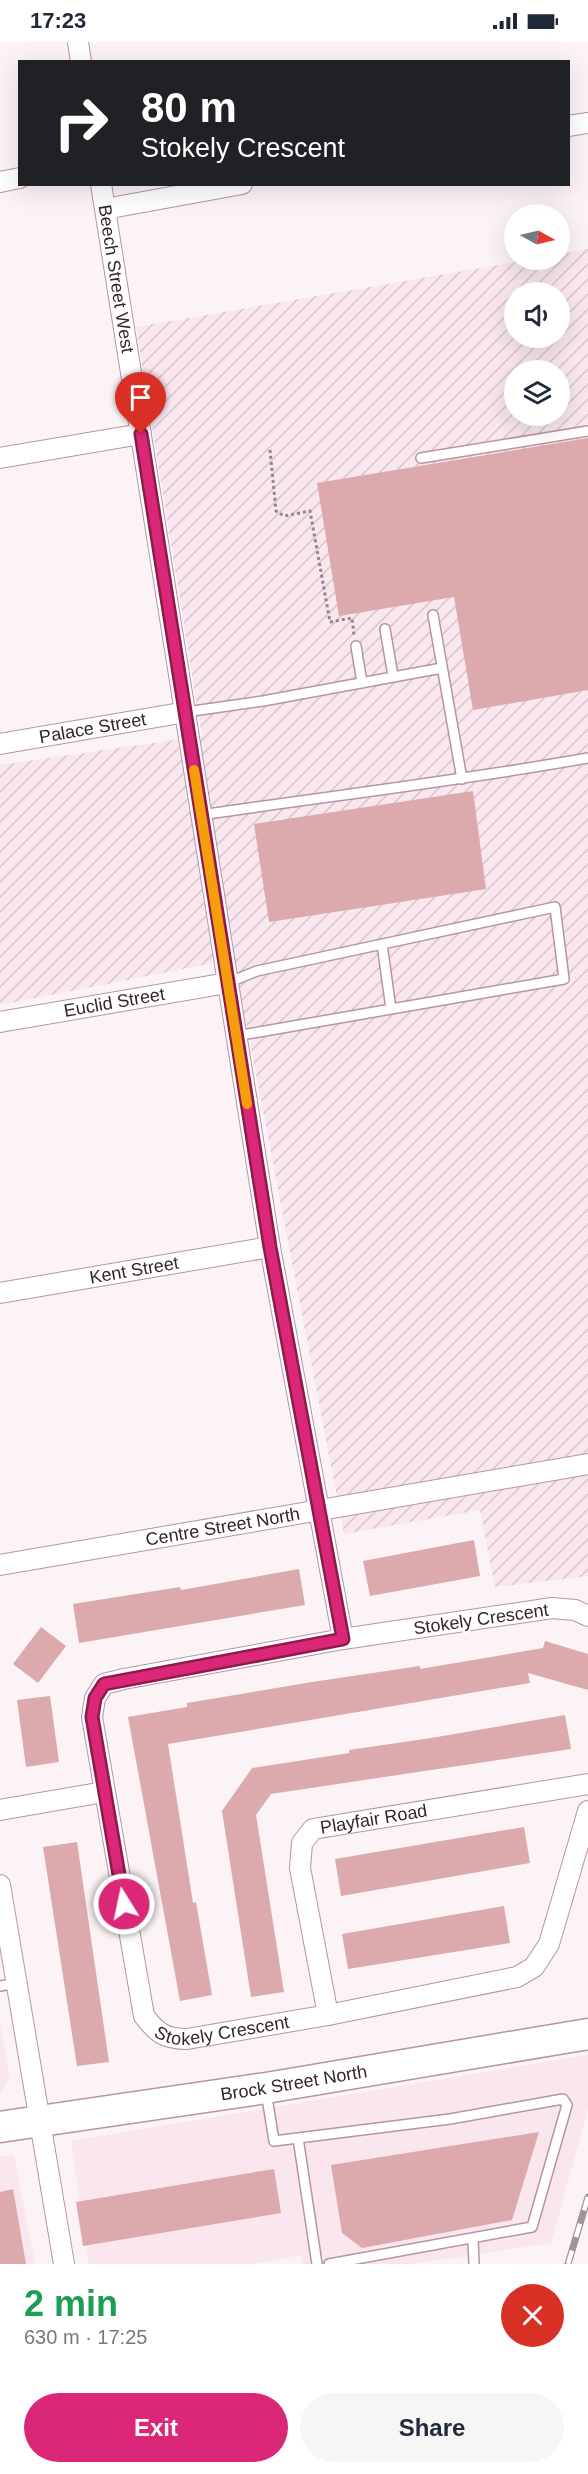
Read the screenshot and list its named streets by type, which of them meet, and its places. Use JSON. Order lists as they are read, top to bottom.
{
  "streets": {
    "main road": ["Brock Street North"],
    "street": [
      "Beech Street West",
      "Palace Street",
      "Euclid Street",
      "Kent Street",
      "Centre Street North",
      "Stokely Crescent",
      "Playfair Road"
    ]
  },
  "crossings": [
    ["Beech Street West", "Palace Street"],
    ["Beech Street West", "Euclid Street"],
    ["Beech Street West", "Kent Street"],
    ["Beech Street West", "Centre Street North"],
    ["Beech Street West", "Stokely Crescent"],
    ["Stokely Crescent", "Playfair Road"]
  ],
  "north": "right",
  "page": {
    "status": "17:23",
    "turn": ["80 m", "Stokely Crescent"],
    "heading": ["2 min", "630 m · 17:25"],
    "buttons": ["Exit", "Share"]
  }
}
